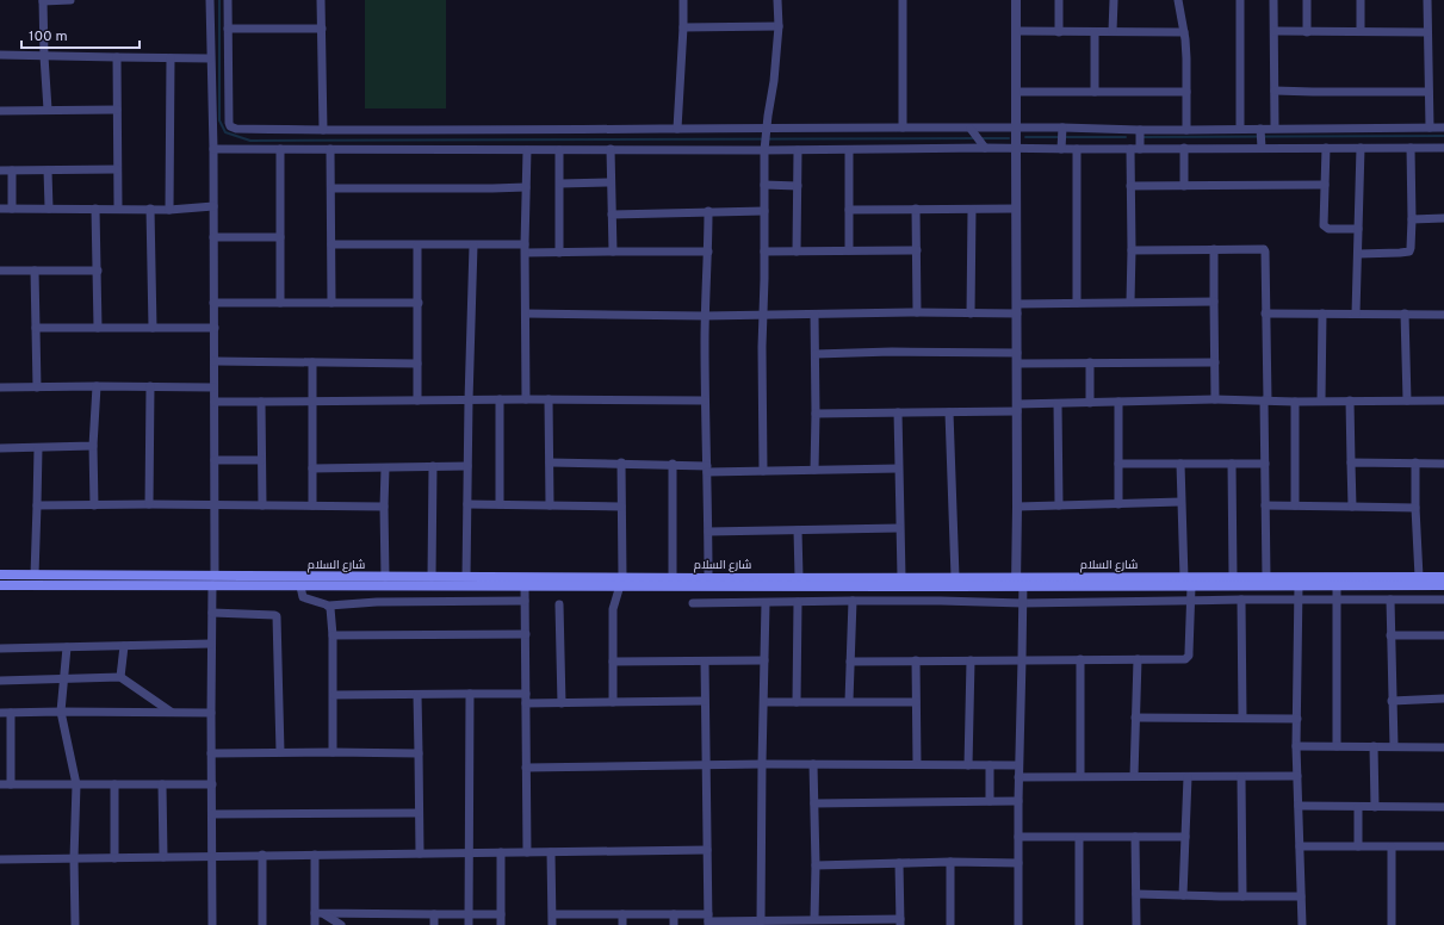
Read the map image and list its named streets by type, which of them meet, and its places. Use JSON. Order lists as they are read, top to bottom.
{
  "streets": {
    "main road": ["شارع السلام"]
  },
  "scale_bar": "100 m"
}
